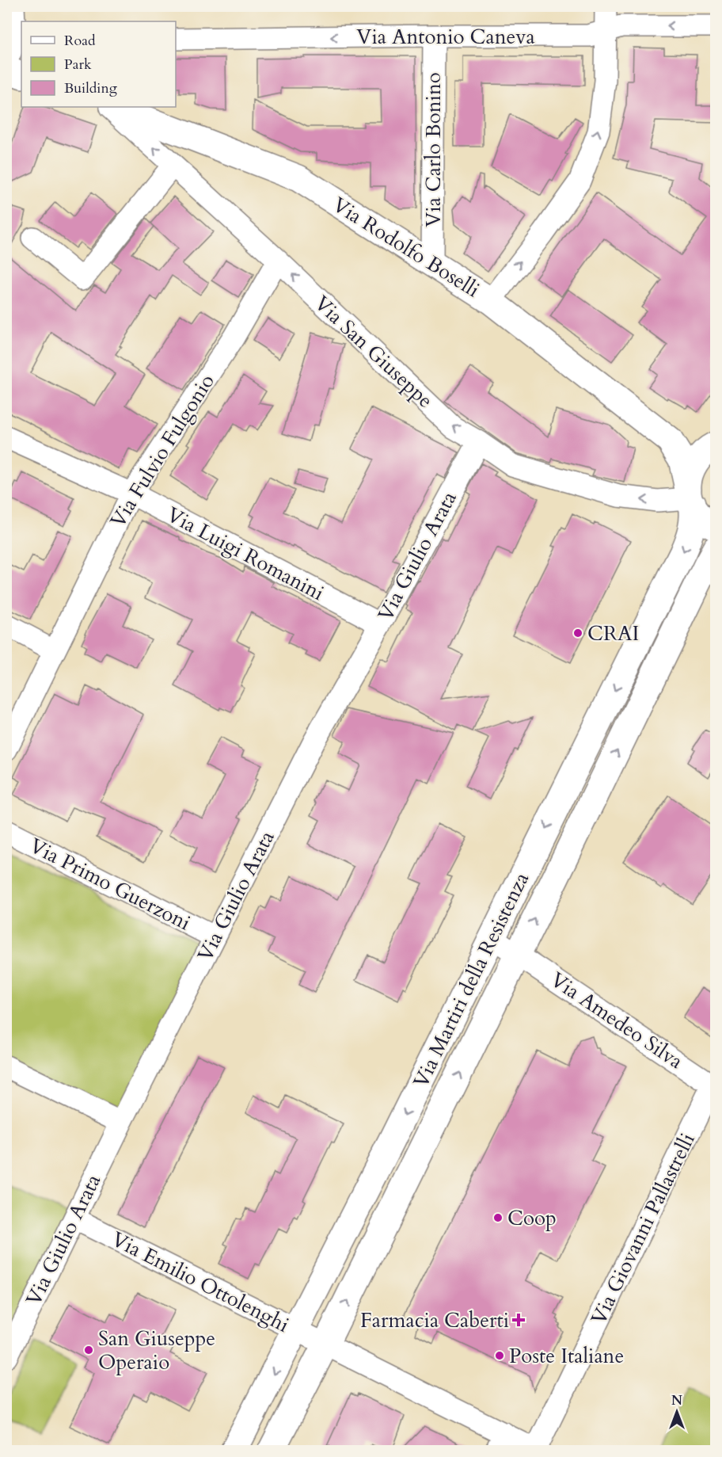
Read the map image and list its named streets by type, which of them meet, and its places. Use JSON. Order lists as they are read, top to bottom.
{
  "streets": {
    "street": [
      "Via Antonio Caneva",
      "Via Carlo Bonino",
      "Via Rodolfo Boselli",
      "Via San Giuseppe",
      "Via Fulvio Fulgonio",
      "Via Luigi Romanini",
      "Via Giulio Arata",
      "Via Primo Guerzoni",
      "Via Martiri della Resistenza",
      "Via Amedeo Silva",
      "Via Giovanni Pallastrelli",
      "Via Emilio Ottolenghi"
    ]
  },
  "crossings": [
    ["Via Antonio Caneva", "Via Carlo Bonino"],
    ["Via Carlo Bonino", "Via Rodolfo Boselli"],
    ["Via Rodolfo Boselli", "Via San Giuseppe"],
    ["Via Rodolfo Boselli", "Via Martiri della Resistenza"],
    ["Via San Giuseppe", "Via Fulvio Fulgonio"],
    ["Via San Giuseppe", "Via Giulio Arata"],
    ["Via San Giuseppe", "Via Martiri della Resistenza"],
    ["Via Fulvio Fulgonio", "Via Luigi Romanini"],
    ["Via Luigi Romanini", "Via Giulio Arata"],
    ["Via Giulio Arata", "Via Primo Guerzoni"],
    ["Via Giulio Arata", "Via Emilio Ottolenghi"],
    ["Via Martiri della Resistenza", "Via Amedeo Silva"],
    ["Via Martiri della Resistenza", "Via Emilio Ottolenghi"],
    ["Via Amedeo Silva", "Via Giovanni Pallastrelli"],
    ["Via Giovanni Pallastrelli", "Via Emilio Ottolenghi"]
  ],
  "one_way": ["Via Antonio Caneva", "Via San Giuseppe"],
  "places": {
    "other": [
      "CRAI",
      "Coop",
      "San Giuseppe Operaio",
      "Poste Italiane"
    ],
    "health": ["Farmacia Caberti"]
  },
  "legend": ["Road", "Park", "Building"],
  "north": "top"
}
